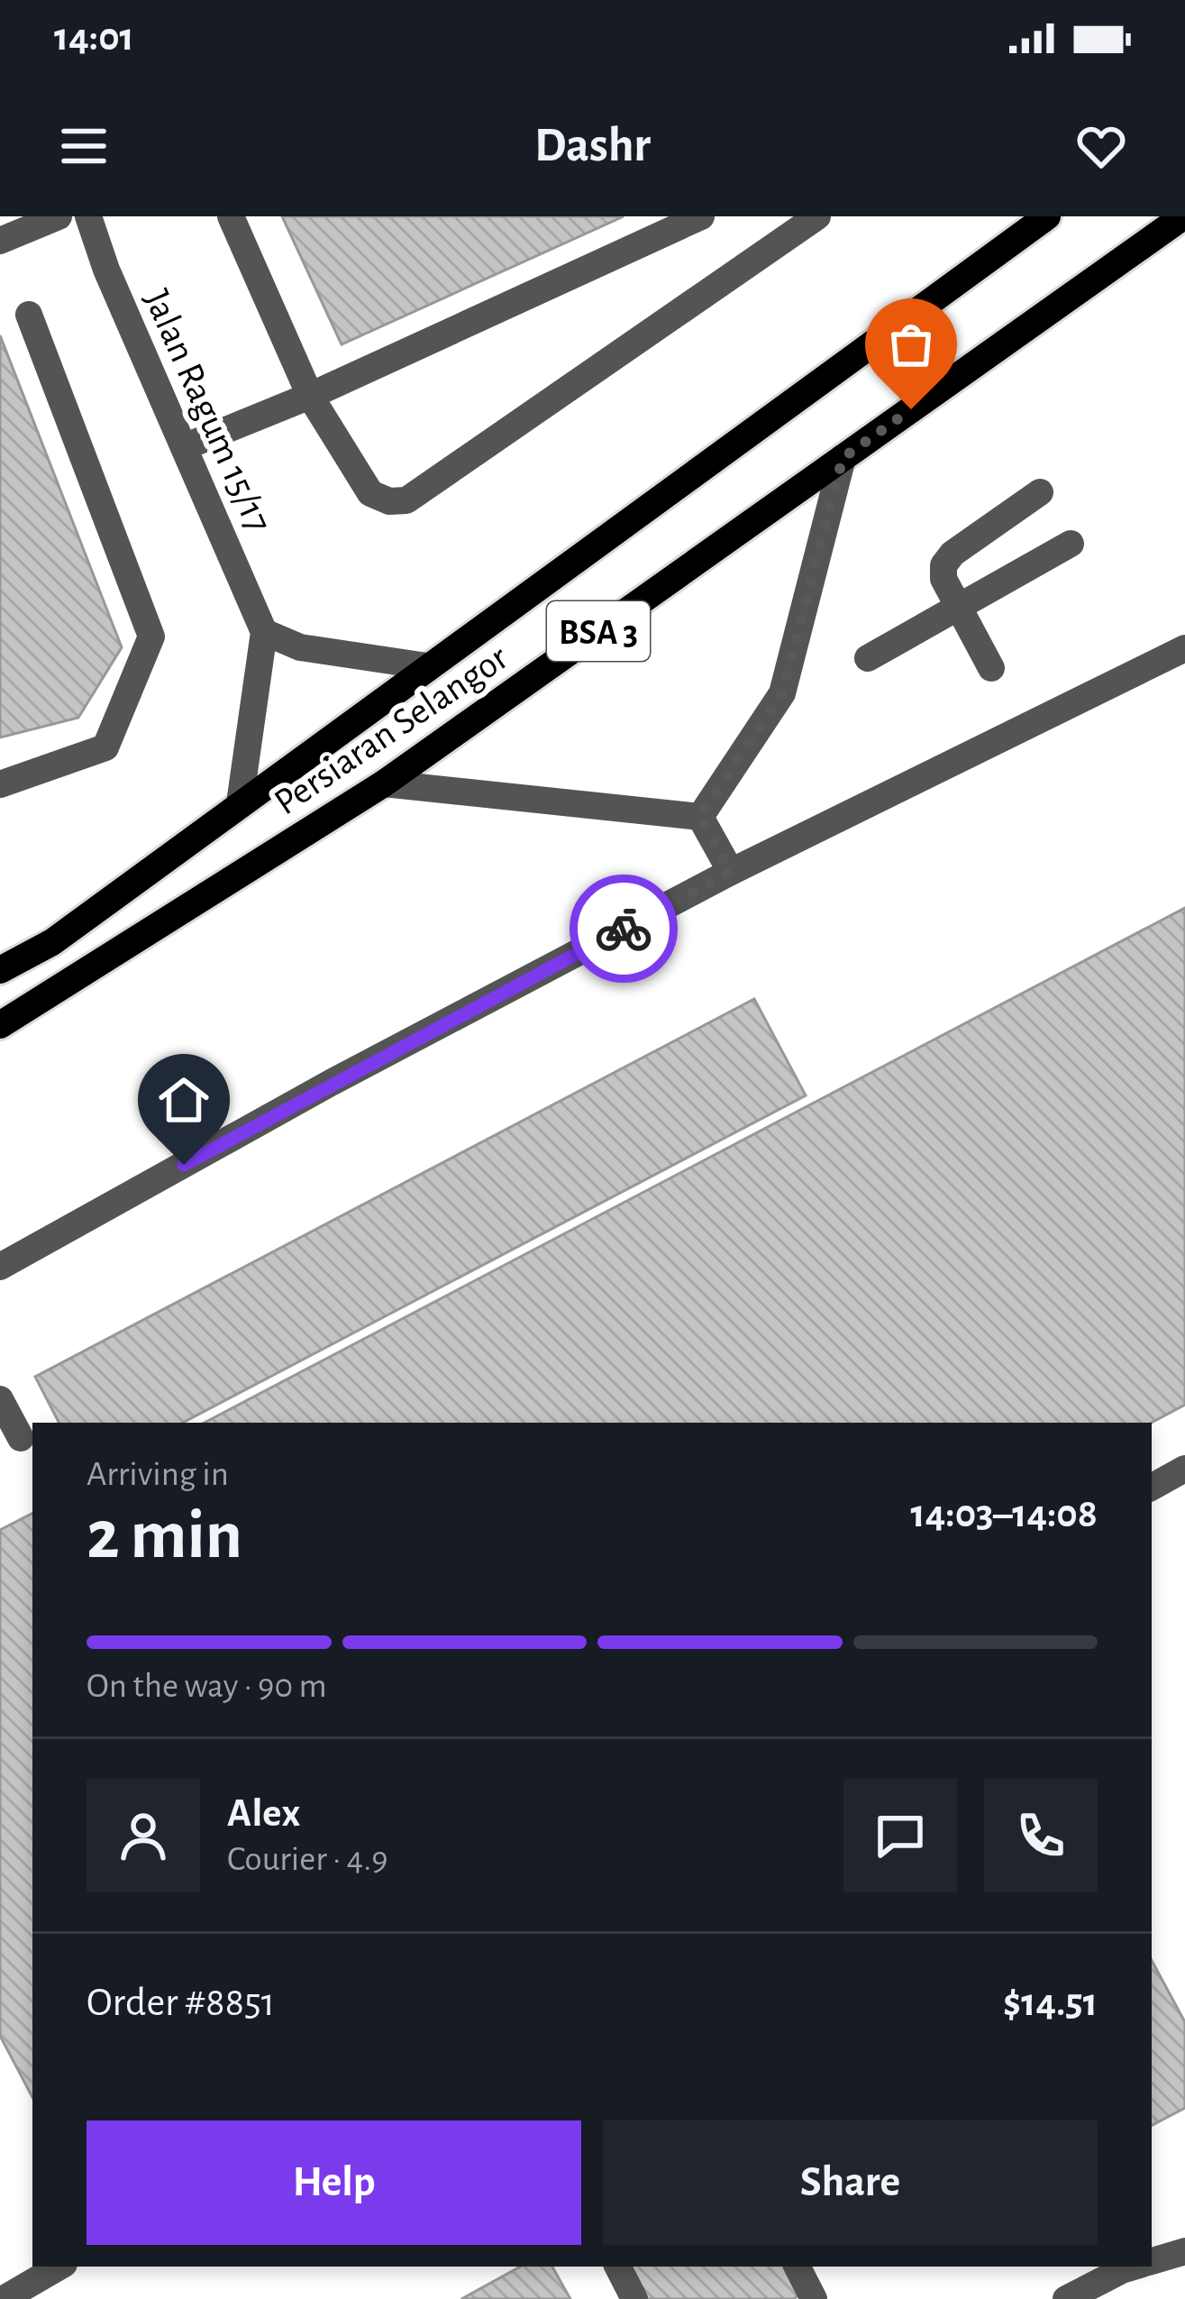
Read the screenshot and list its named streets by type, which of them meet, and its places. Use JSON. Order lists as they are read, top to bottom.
{
  "streets": {
    "main road": ["BSA 3", "Persiaran Selangor"],
    "street": ["Jalan Ragum 15/17"]
  },
  "page": {
    "status": "14:01",
    "header": "Dashr",
    "heading": ["2 min", "Arriving in", "14:03–14:08"],
    "panel": [
      "Alex",
      "Courier · 4.9",
      "Order #8851",
      "$14.51"
    ],
    "bar": "On the way · 90 m",
    "buttons": ["Help", "Share"]
  }
}
